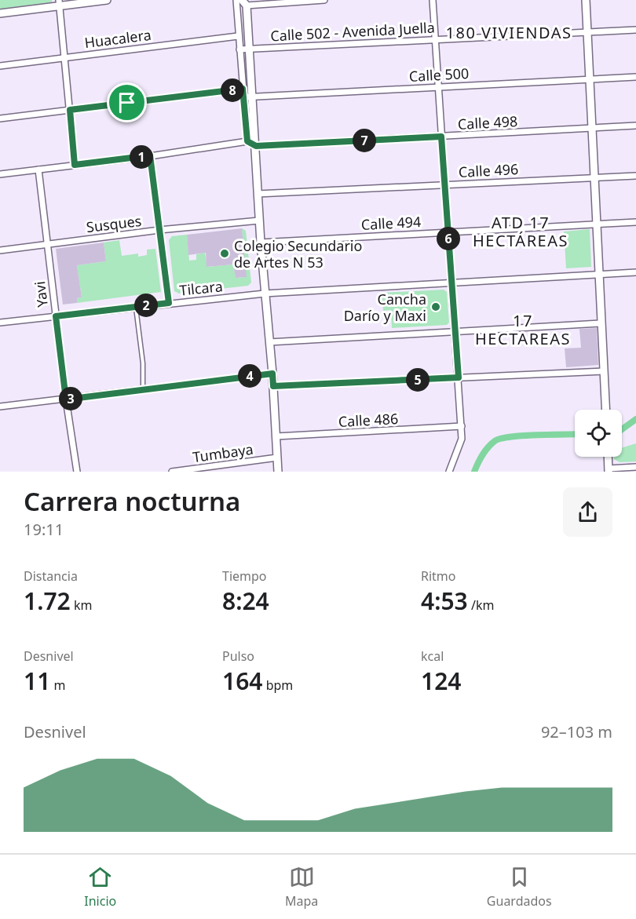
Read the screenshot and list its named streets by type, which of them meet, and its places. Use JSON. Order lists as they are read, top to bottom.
{
  "streets": {
    "street": [
      "Calle 502 - Avenida Juella",
      "Huacalera",
      "Calle 500",
      "Calle 498",
      "Calle 496",
      "Calle 494",
      "Susques",
      "Tilcara",
      "Yavi",
      "Calle 486",
      "Tumbaya"
    ]
  },
  "crossings": [
    ["Susques", "Yavi"],
    ["Tilcara", "Yavi"]
  ],
  "districts": ["180 VIVIENDAS", "ATD 17 HECTÁREAS", "17 HECTAREAS"],
  "places": ["Colegio Secundario de Artes N 53", "Cancha Darío y Maxi"],
  "page": {
    "pins": [
      "8",
      "7",
      "1",
      "6",
      "2",
      "4",
      "5",
      "3"
    ],
    "heading": ["Carrera nocturna", "19:11"],
    "stats": [
      ["Distancia", "1.72 km"],
      ["Tiempo", "8:24"],
      ["Ritmo", "4:53 /km"],
      ["Desnivel", "11 m"],
      ["Pulso", "164 bpm"],
      ["kcal", "124"]
    ],
    "chart": ["Desnivel", "92–103 m"],
    "tabs": ["Inicio", "Mapa", "Guardados"]
  }
}
